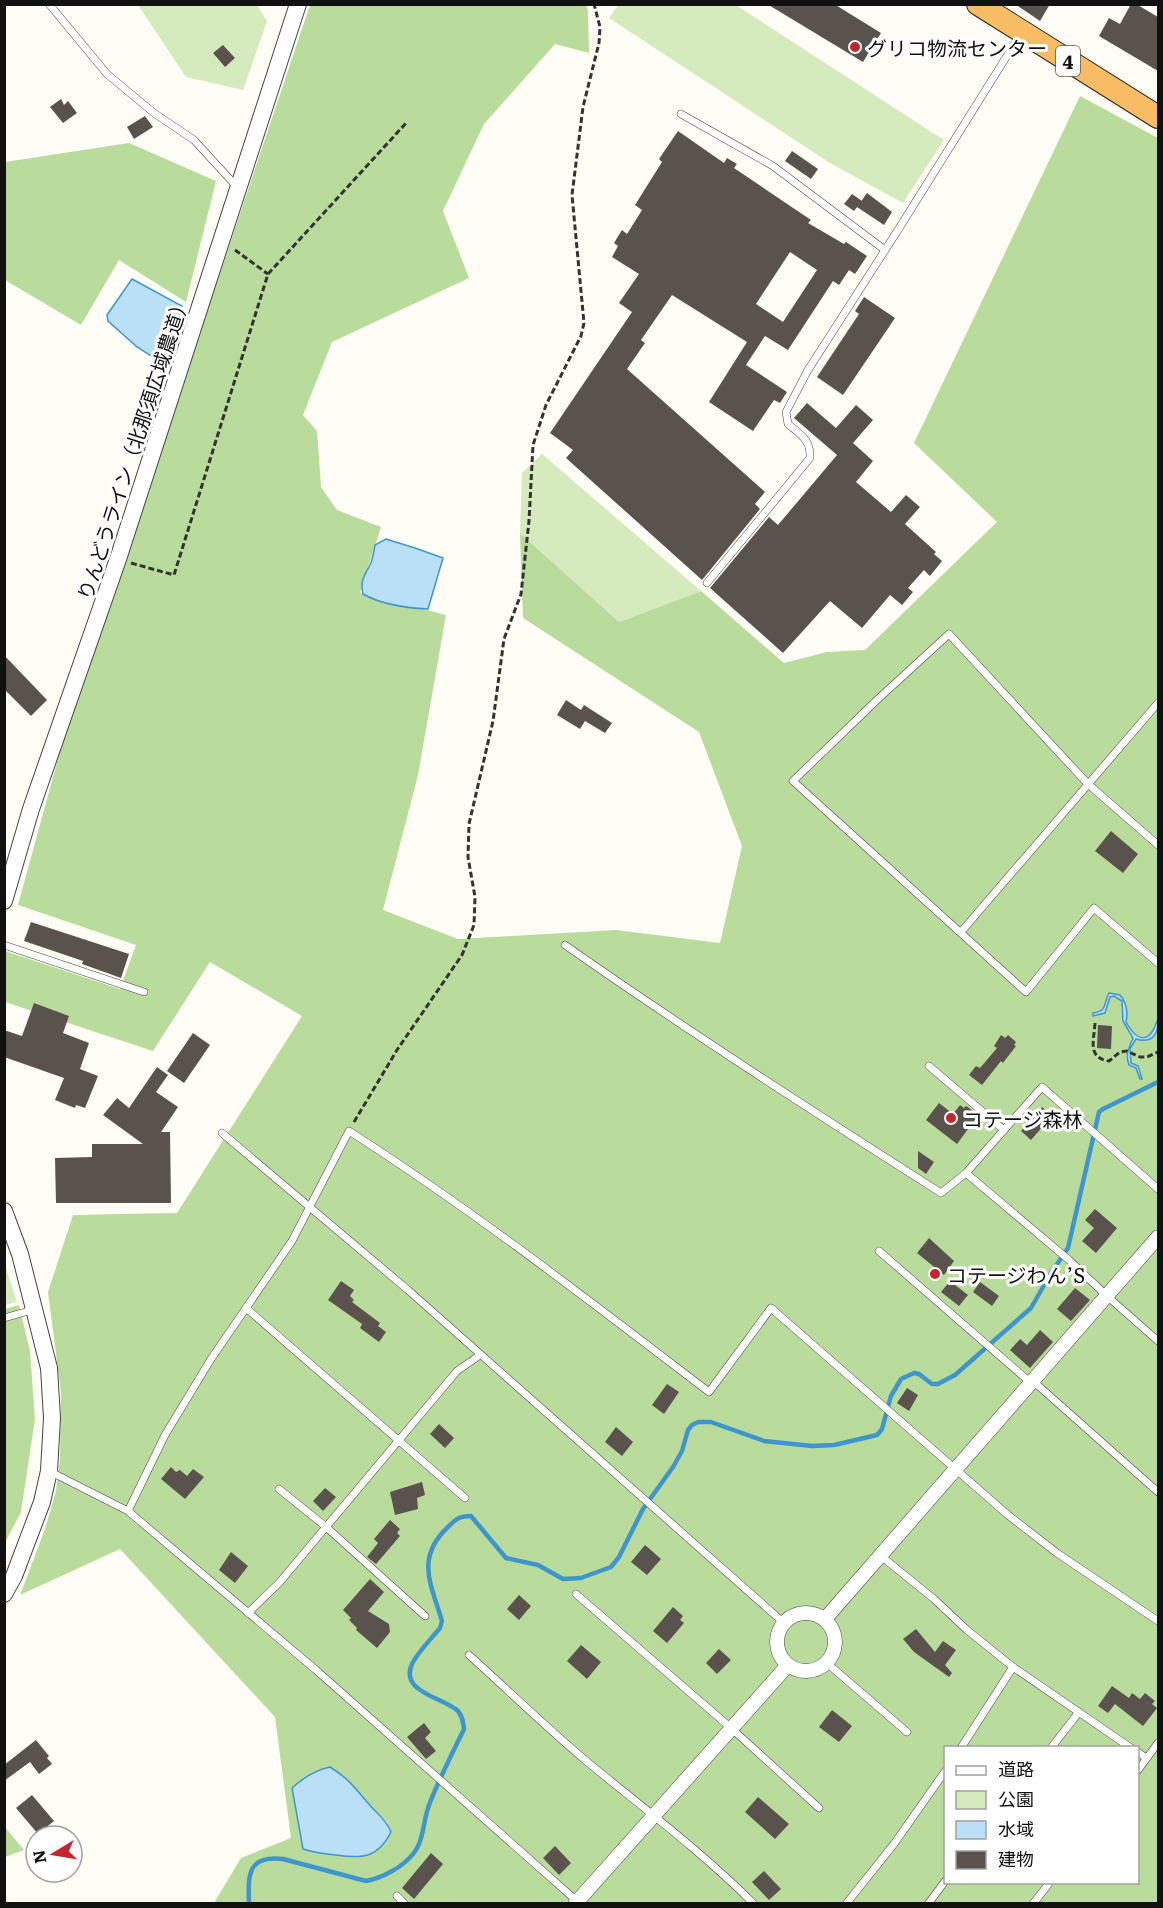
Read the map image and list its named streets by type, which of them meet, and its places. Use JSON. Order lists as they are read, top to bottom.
{
  "streets": {
    "highway": ["4"],
    "street": ["りんどうライン（北那須広域農道）"]
  },
  "places": ["グリコ物流センター", "コテージ森林", "コテージわん’S"],
  "legend": [
    "道路",
    "公園",
    "水域",
    "建物"
  ],
  "north": "left"
}
